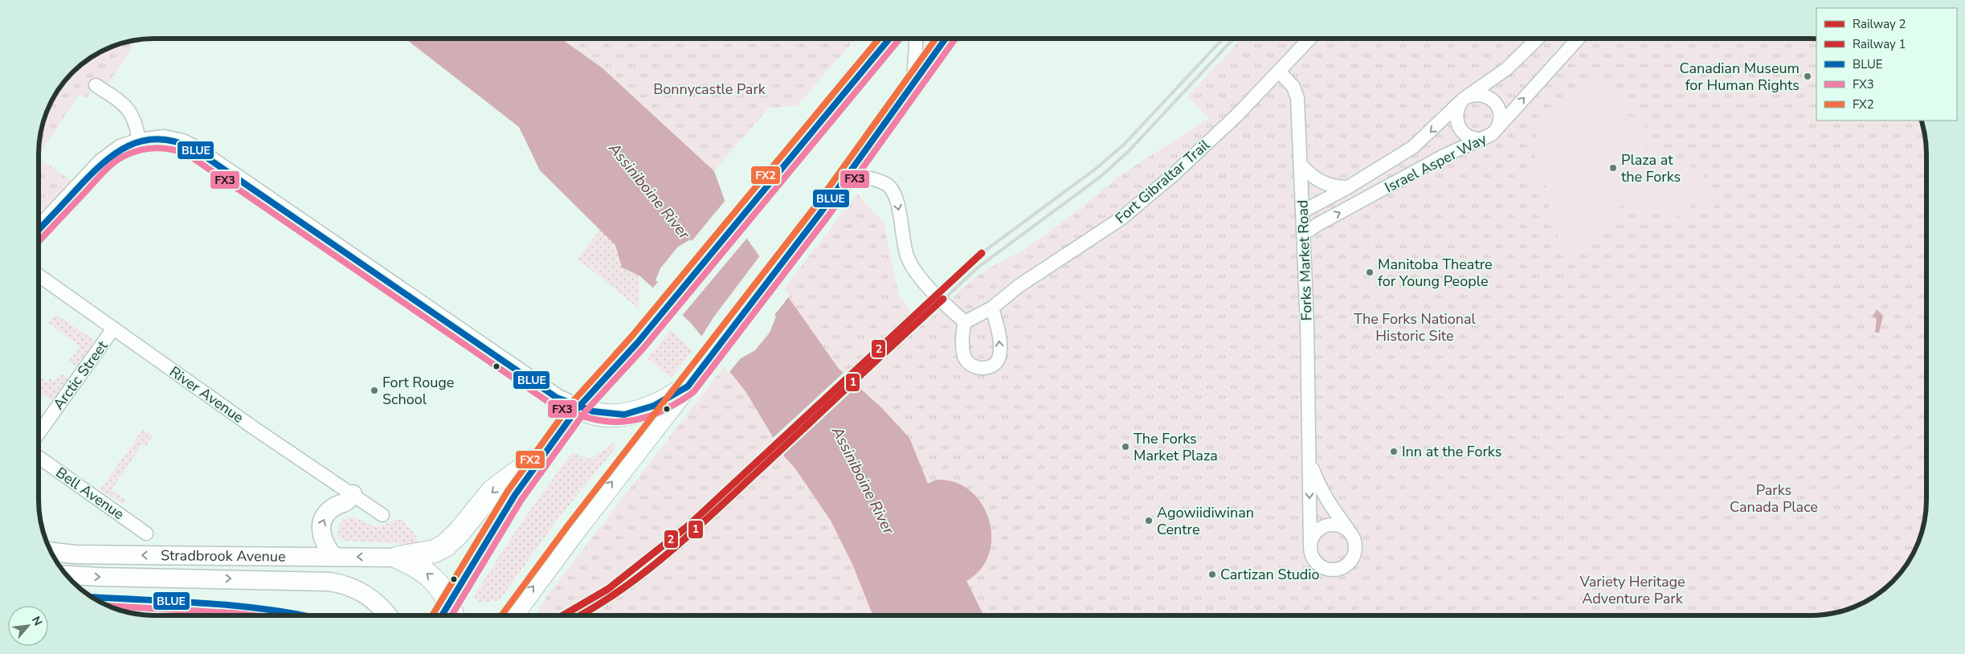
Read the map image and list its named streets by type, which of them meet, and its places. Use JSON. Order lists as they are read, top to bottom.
{
  "streets": {
    "main road": ["Stradbrook Avenue"],
    "street": [
      "Israel Asper Way",
      "Fort Gibraltar Trail",
      "Forks Market Road",
      "Arctic Street",
      "River Avenue",
      "Bell Avenue"
    ]
  },
  "crossings": [
    ["Israel Asper Way", "Forks Market Road"],
    ["Fort Gibraltar Trail", "Forks Market Road"],
    ["Arctic Street", "River Avenue"]
  ],
  "water": ["Assiniboine River"],
  "parks": [
    "Bonnycastle Park",
    "The Forks National Historic Site",
    "Parks Canada Place",
    "Variety Heritage Adventure Park"
  ],
  "places": [
    "Canadian Museum for Human Rights",
    "Plaza at the Forks",
    "Manitoba Theatre for Young People",
    "Fort Rouge School",
    "The Forks Market Plaza",
    "Inn at the Forks",
    "Agowiidiwinan Centre",
    "Cartizan Studio"
  ],
  "lines": [
    "transit line BLUE",
    "transit line FX3",
    "transit line FX2",
    "rail line 2",
    "rail line 1"
  ],
  "legend": [
    "Railway 2",
    "Railway 1",
    "BLUE",
    "FX3",
    "FX2"
  ],
  "north": "top right"
}
